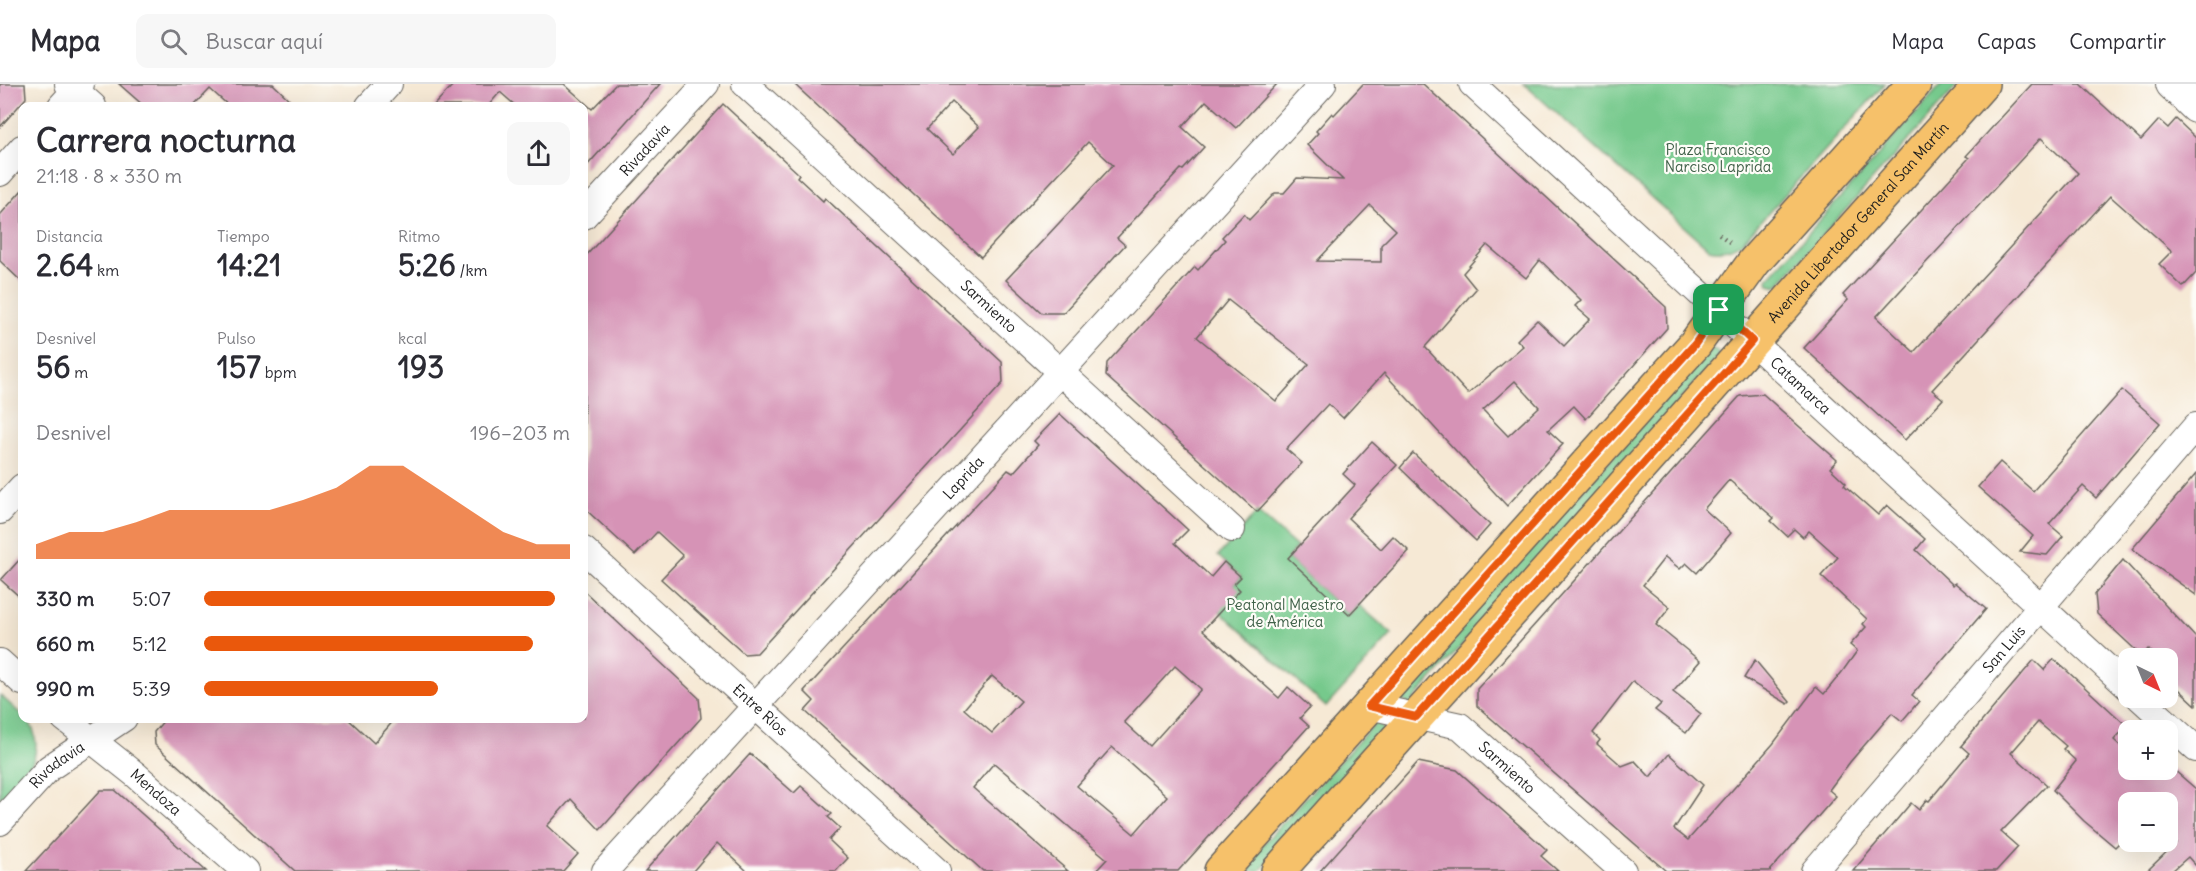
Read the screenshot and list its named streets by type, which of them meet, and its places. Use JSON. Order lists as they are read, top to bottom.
{
  "streets": {
    "main road": ["Avenida Libertador General San Martín"],
    "street": [
      "Rivadavia",
      "Sarmiento",
      "Catamarca",
      "Laprida",
      "San Luis",
      "Entre Ríos",
      "Mendoza"
    ]
  },
  "crossings": [
    ["Rivadavia", "Mendoza"],
    ["Avenida Libertador General San Martín", "Sarmiento"],
    ["Avenida Libertador General San Martín", "Catamarca"],
    ["Sarmiento", "Laprida"],
    ["Catamarca", "San Luis"],
    ["Laprida", "Entre Ríos"]
  ],
  "parks": ["Plaza Francisco Narciso Laprida", "Peatonal Maestro de América"],
  "north": "bottom right",
  "page": {
    "header": "Mapa",
    "search": "Buscar aquí",
    "nav": ["Mapa", "Capas", "Compartir"],
    "heading": ["Carrera nocturna", "21:18 · 8 × 330 m"],
    "stats": [
      ["Distancia", "2.64 km"],
      ["Tiempo", "14:21"],
      ["Ritmo", "5:26 /km"],
      ["Desnivel", "56 m"],
      ["Pulso", "157 bpm"],
      ["kcal", "193"]
    ],
    "chart": ["Desnivel", "196–203 m"],
    "list": [
      {
        "name": "330 m",
        "note": "5:07"
      },
      {
        "name": "660 m",
        "note": "5:12"
      },
      {
        "name": "990 m",
        "note": "5:39"
      }
    ],
    "map_buttons": ["+", "−"]
  }
}
